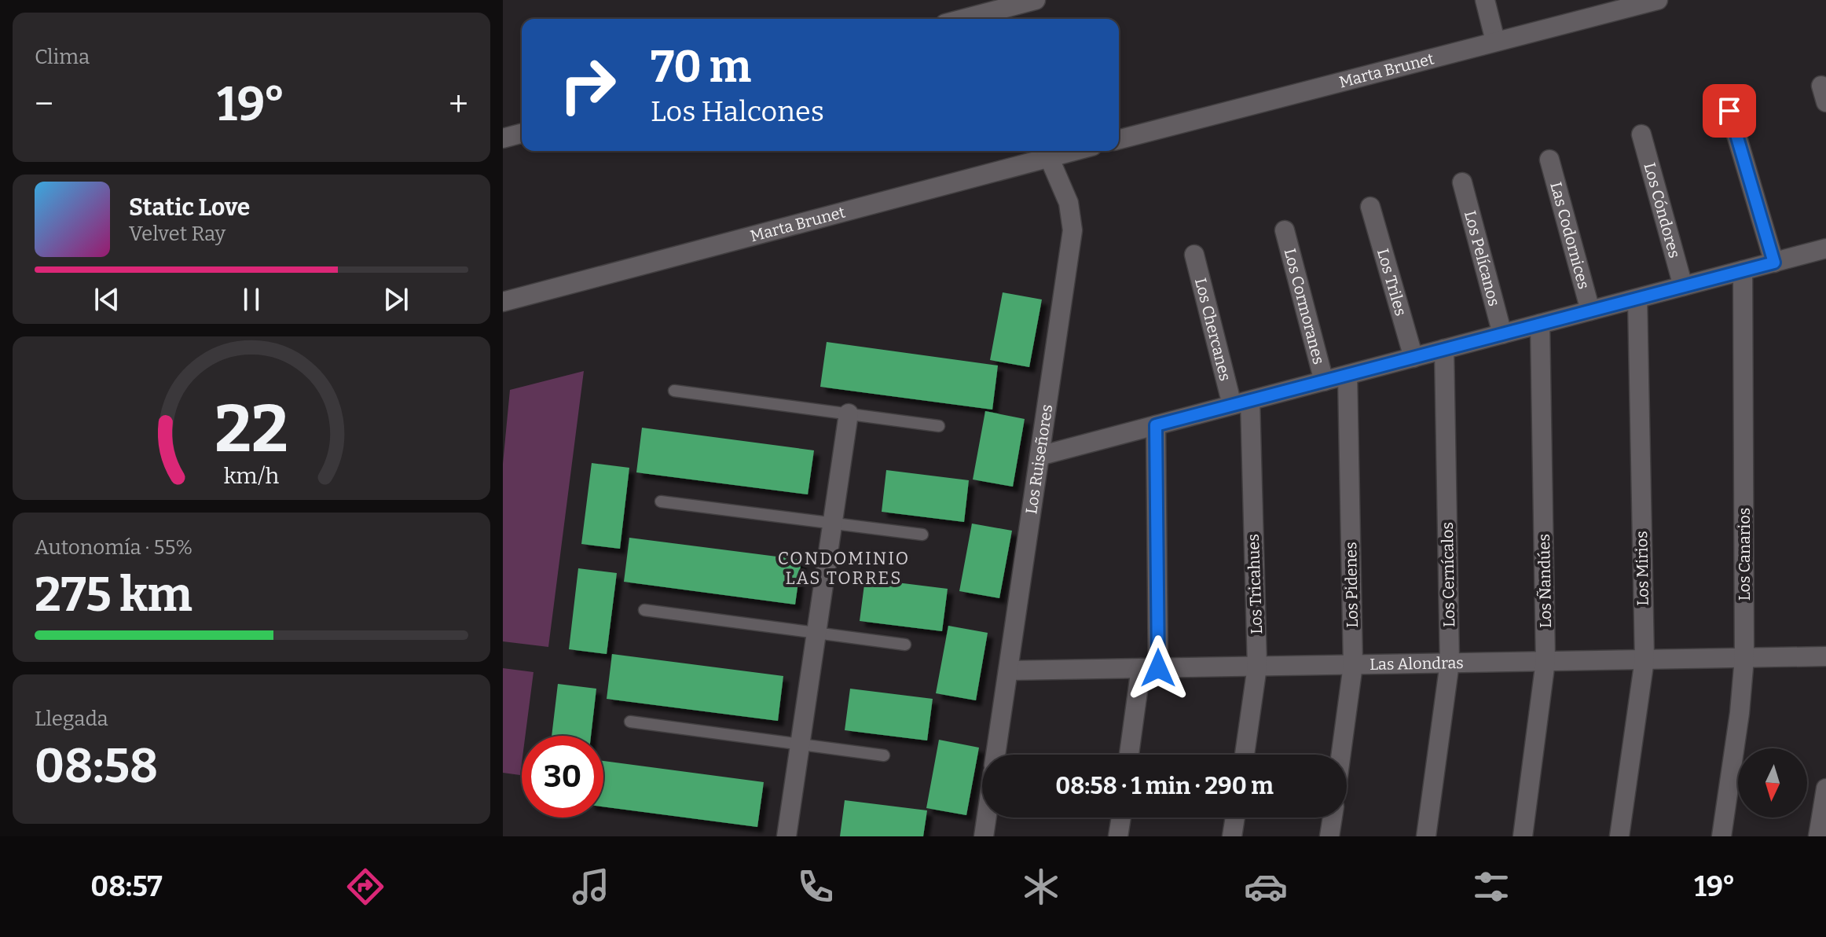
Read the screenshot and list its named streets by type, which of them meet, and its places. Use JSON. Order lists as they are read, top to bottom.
{
  "streets": {
    "street": [
      "Marta Brunet",
      "Los Cóndores",
      "Las Codornices",
      "Los Pelícanos",
      "Los Triles",
      "Los Cormoranes",
      "Los Chercanes",
      "Los Ruiseñores",
      "Los Canarios",
      "Los Mirios",
      "Los Cernícalos",
      "Los Ñandúes",
      "Los Tricahues",
      "Los Pidenes",
      "Las Alondras"
    ]
  },
  "crossings": [
    ["Marta Brunet", "Los Ruiseñores"],
    ["Los Chercanes", "Los Tricahues"],
    ["Los Ruiseñores", "Las Alondras"],
    ["Los Canarios", "Las Alondras"],
    ["Los Mirios", "Las Alondras"],
    ["Los Cernícalos", "Las Alondras"],
    ["Los Ñandúes", "Las Alondras"],
    ["Los Tricahues", "Las Alondras"],
    ["Los Pidenes", "Las Alondras"]
  ],
  "districts": ["CONDOMINIO LAS TORRES"],
  "north": "bottom",
  "page": {
    "tile": [
      "Clima",
      ["Autonomía · 55%", "275 km"],
      ["Llegada", "08:58"]
    ],
    "turn": ["70 m", "Los Halcones"],
    "heat": ["−", "19°", "+"],
    "song": ["Static Love", "Velvet Ray"],
    "limit": "30",
    "trip": "08:58 · 1 min · 290 m",
    "tabs": ["08:57", "19°"],
    "gauge": ["22", "km/h"]
  }
}
